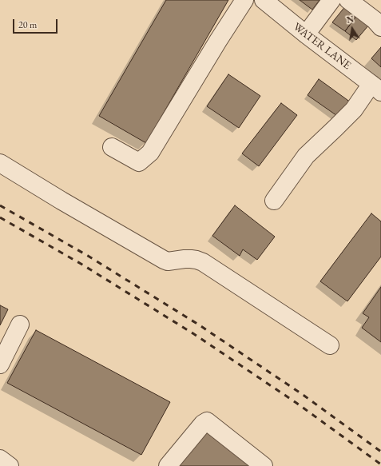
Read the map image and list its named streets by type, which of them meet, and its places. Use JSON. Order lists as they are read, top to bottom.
{
  "streets": {
    "street": ["WATER LANE"]
  },
  "scale_bar": "20 m",
  "north": "top"
}
